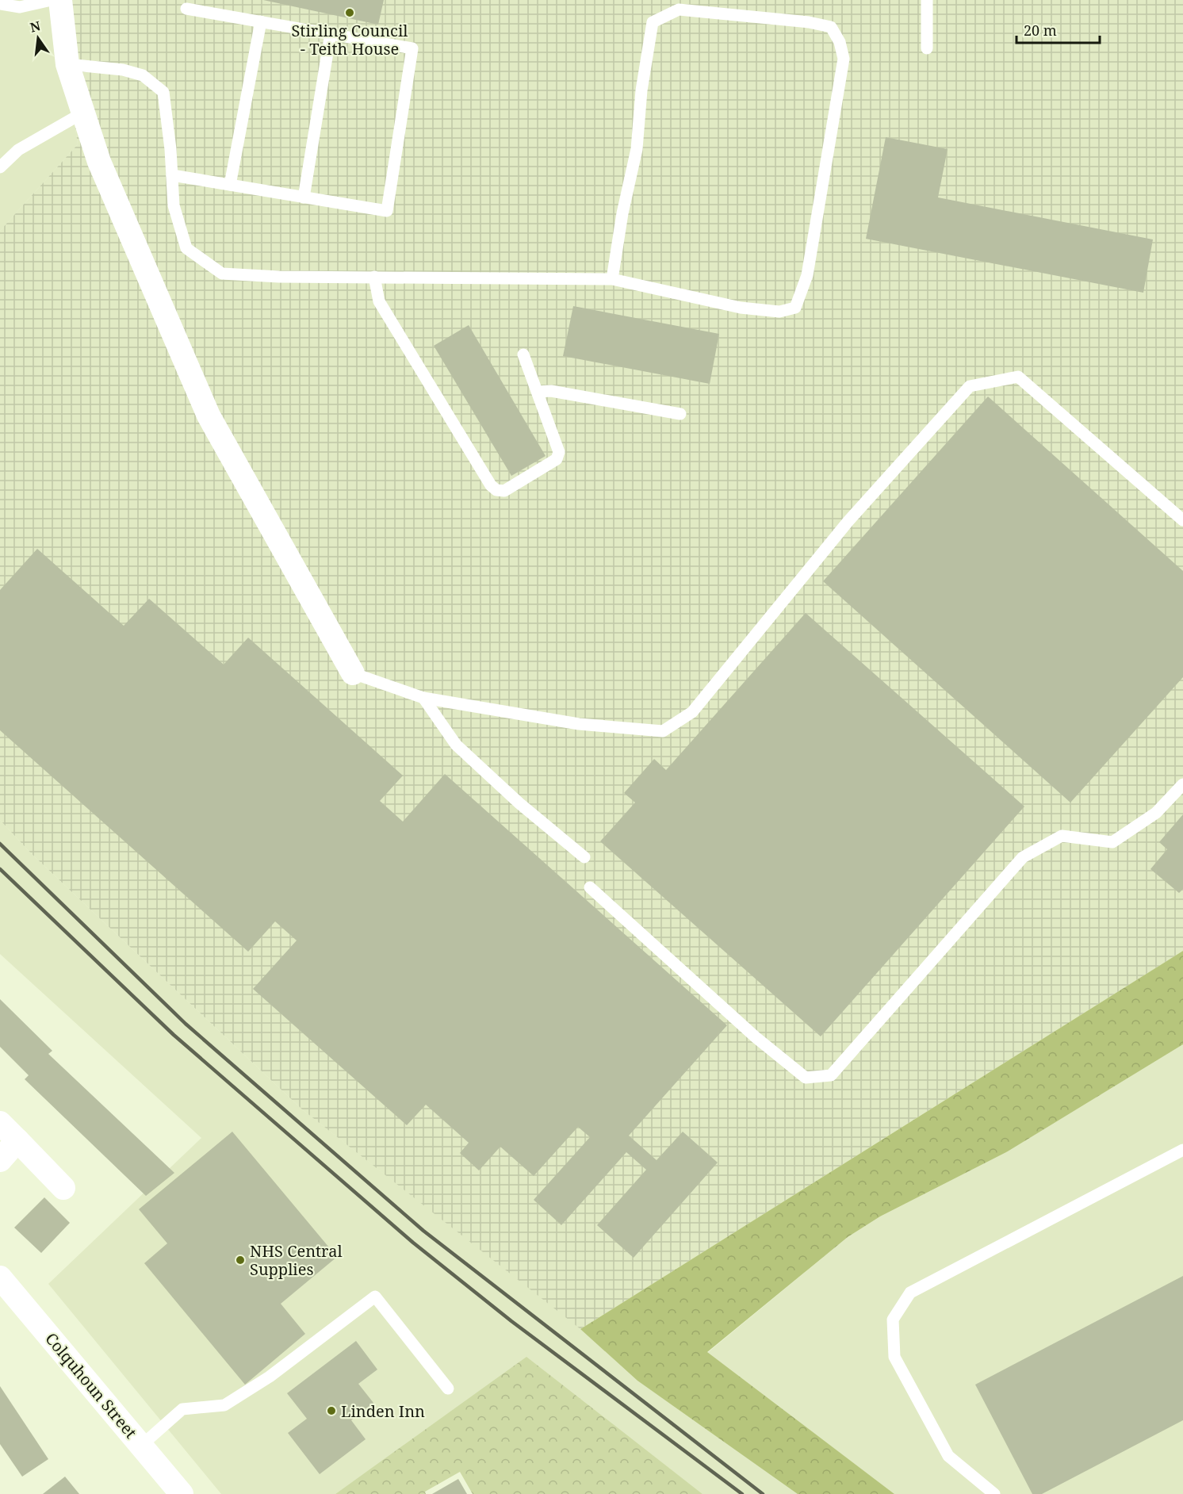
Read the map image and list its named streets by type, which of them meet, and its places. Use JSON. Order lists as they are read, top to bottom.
{
  "streets": {
    "street": ["Colquhoun Street"]
  },
  "places": ["Stirling Council - Teith House", "NHS Central Supplies", "Linden Inn"],
  "scale_bar": "20 m",
  "north": "top"
}
